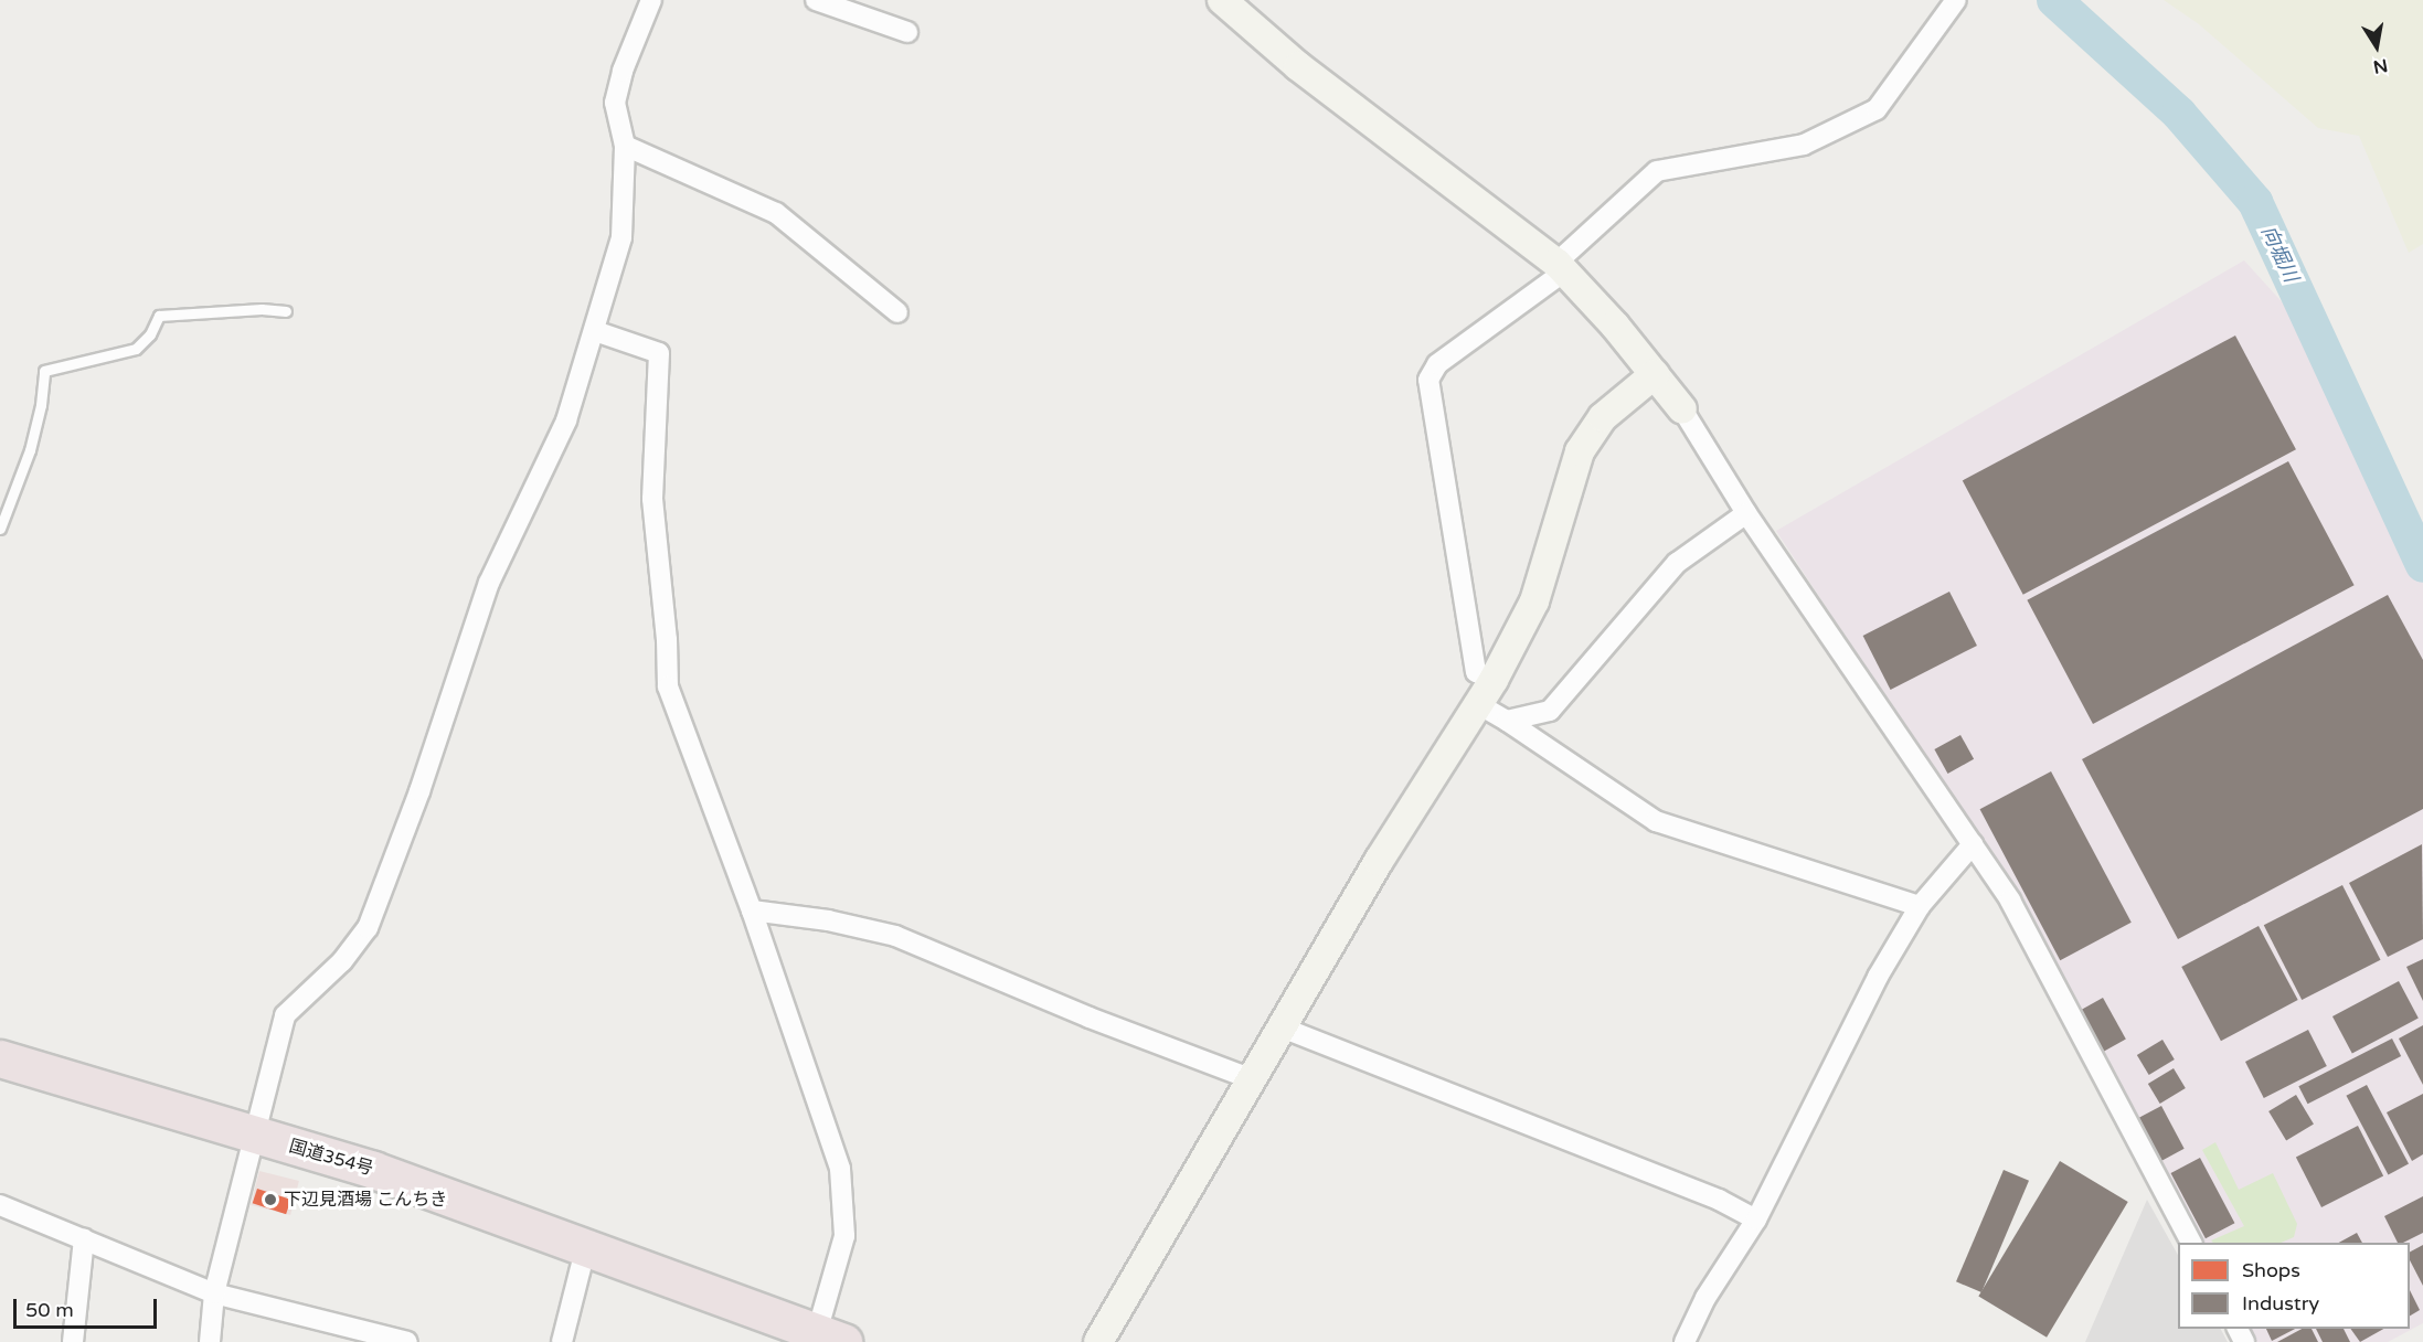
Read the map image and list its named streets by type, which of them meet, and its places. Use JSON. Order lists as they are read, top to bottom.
{
  "streets": {
    "highway": ["国道354号"]
  },
  "water": ["向堀川"],
  "places": ["下辺見酒場 こんちき"],
  "legend": ["Shops", "Industry"],
  "scale_bar": "50 m",
  "north": "bottom"
}
